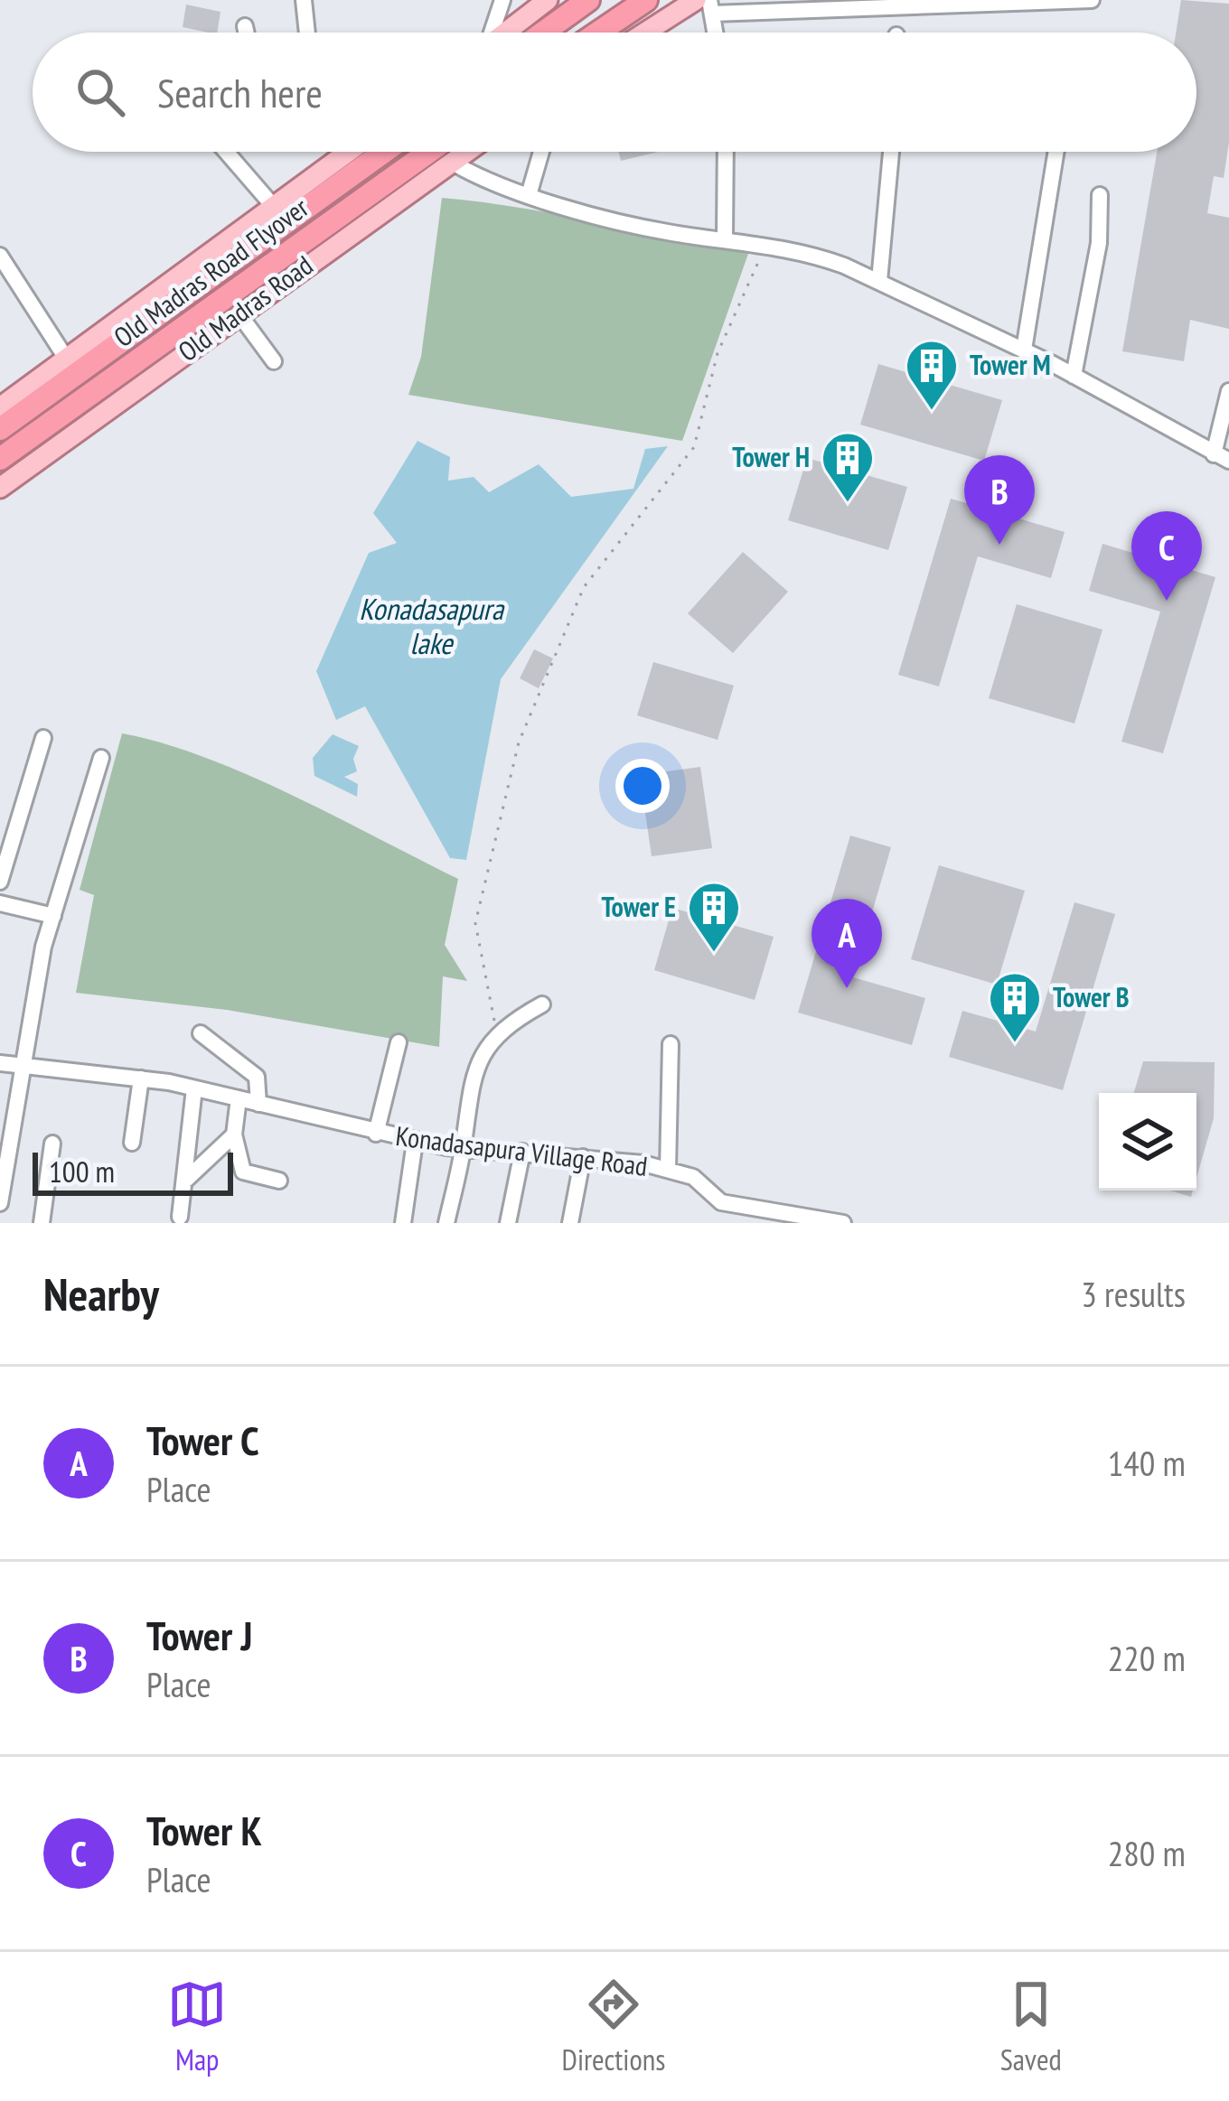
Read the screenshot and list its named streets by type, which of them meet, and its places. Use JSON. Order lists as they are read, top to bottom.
{
  "streets": {
    "highway": ["Old Madras Road Flyover"],
    "main road": ["Old Madras Road"],
    "street": ["Konadasapura Village Road"]
  },
  "water": ["Konadasapura lake"],
  "places": {
    "building": [
      "Tower M",
      "Tower H",
      "Tower E",
      "Tower B"
    ]
  },
  "scale_bar": "100 m",
  "page": {
    "search": "Search here",
    "pins": ["B", "C", "A"],
    "scale": "100 m",
    "heading": ["Nearby", "3 results"],
    "list": [
      {
        "mark": "A",
        "name": "Tower C",
        "note": "Place",
        "value": "140 m"
      },
      {
        "mark": "B",
        "name": "Tower J",
        "note": "Place",
        "value": "220 m"
      },
      {
        "mark": "C",
        "name": "Tower K",
        "note": "Place",
        "value": "280 m"
      }
    ],
    "nav": ["Map", "Directions", "Saved"]
  }
}
